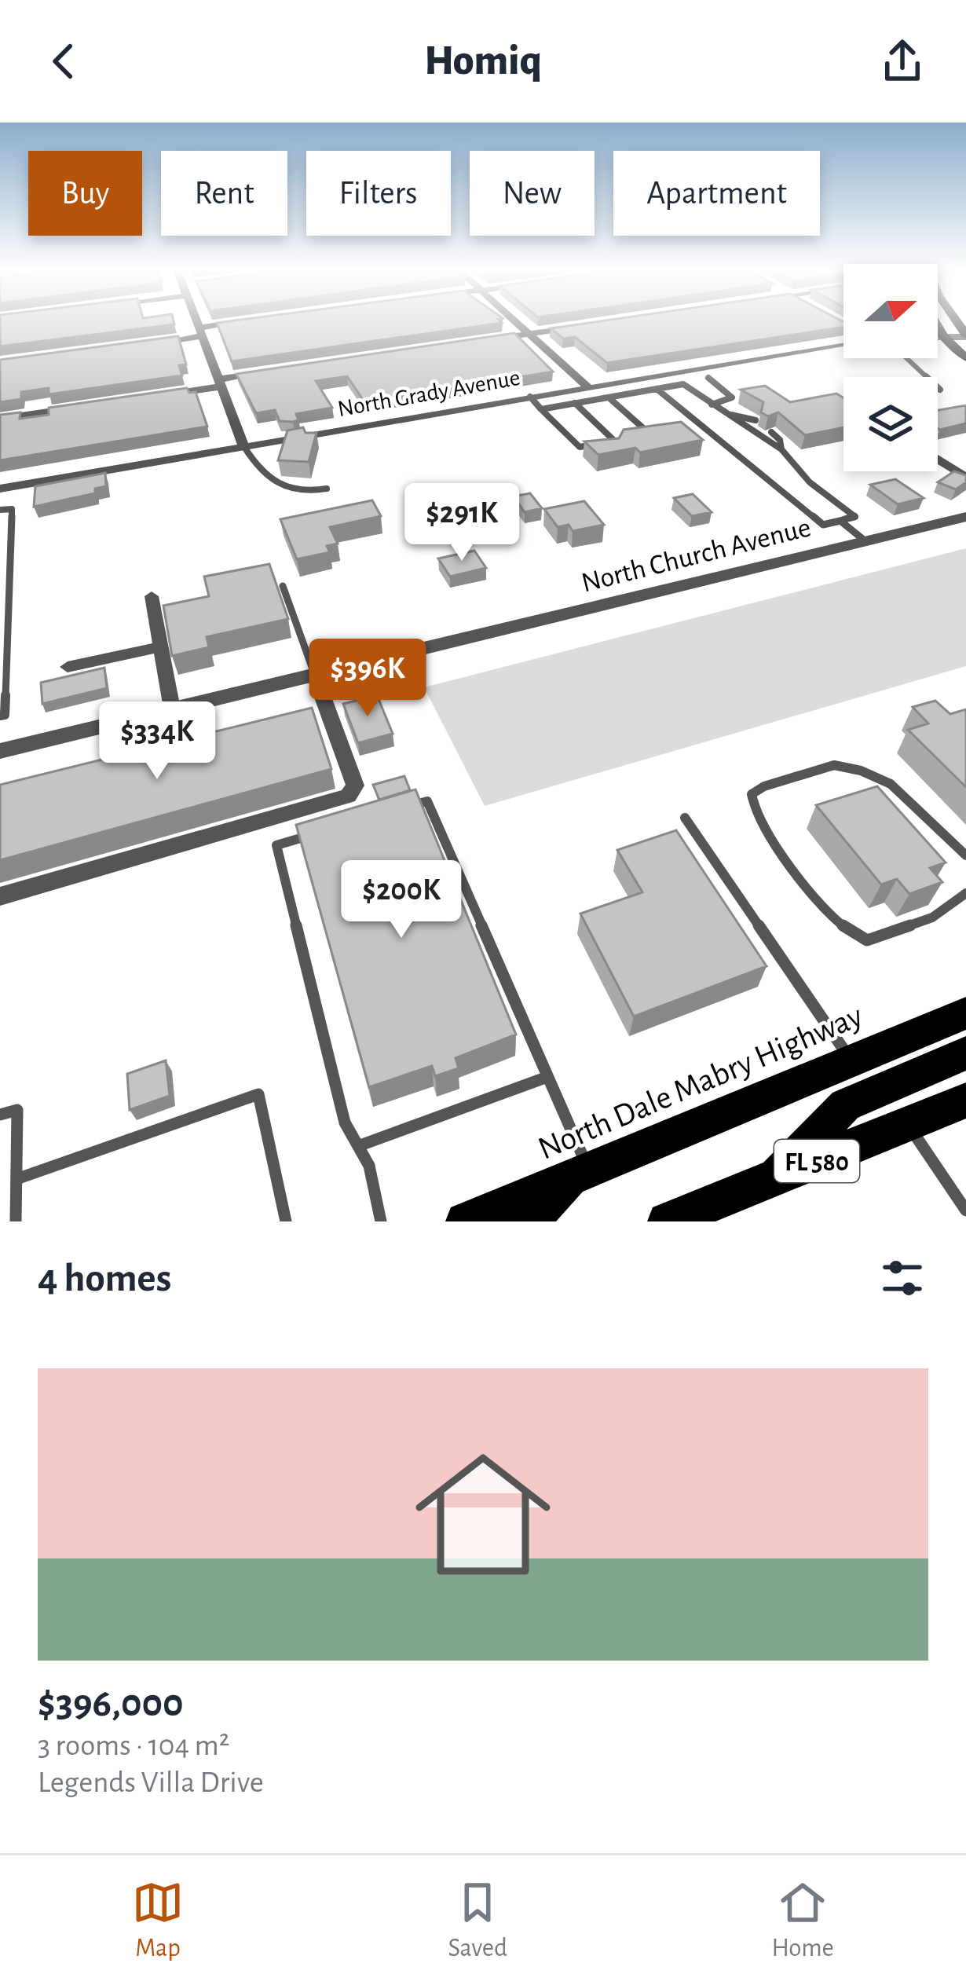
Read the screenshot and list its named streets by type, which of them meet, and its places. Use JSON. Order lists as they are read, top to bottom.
{
  "streets": {
    "main road": ["North Dale Mabry Highway", "FL 580"],
    "street": ["North Grady Avenue", "North Church Avenue"]
  },
  "north": "right",
  "page": {
    "header": "Homiq",
    "chip": [
      "Buy",
      "Rent",
      "Filters",
      "New",
      "Apartment"
    ],
    "price": [
      "$291K",
      "$396K",
      "$334K",
      "$200K"
    ],
    "heading": "4 homes",
    "list": [
      {
        "name": "$396,000",
        "note": "3 rooms · 104 m² · Legends Villa Drive"
      }
    ],
    "tabs": ["Map", "Saved", "Home"]
  }
}
